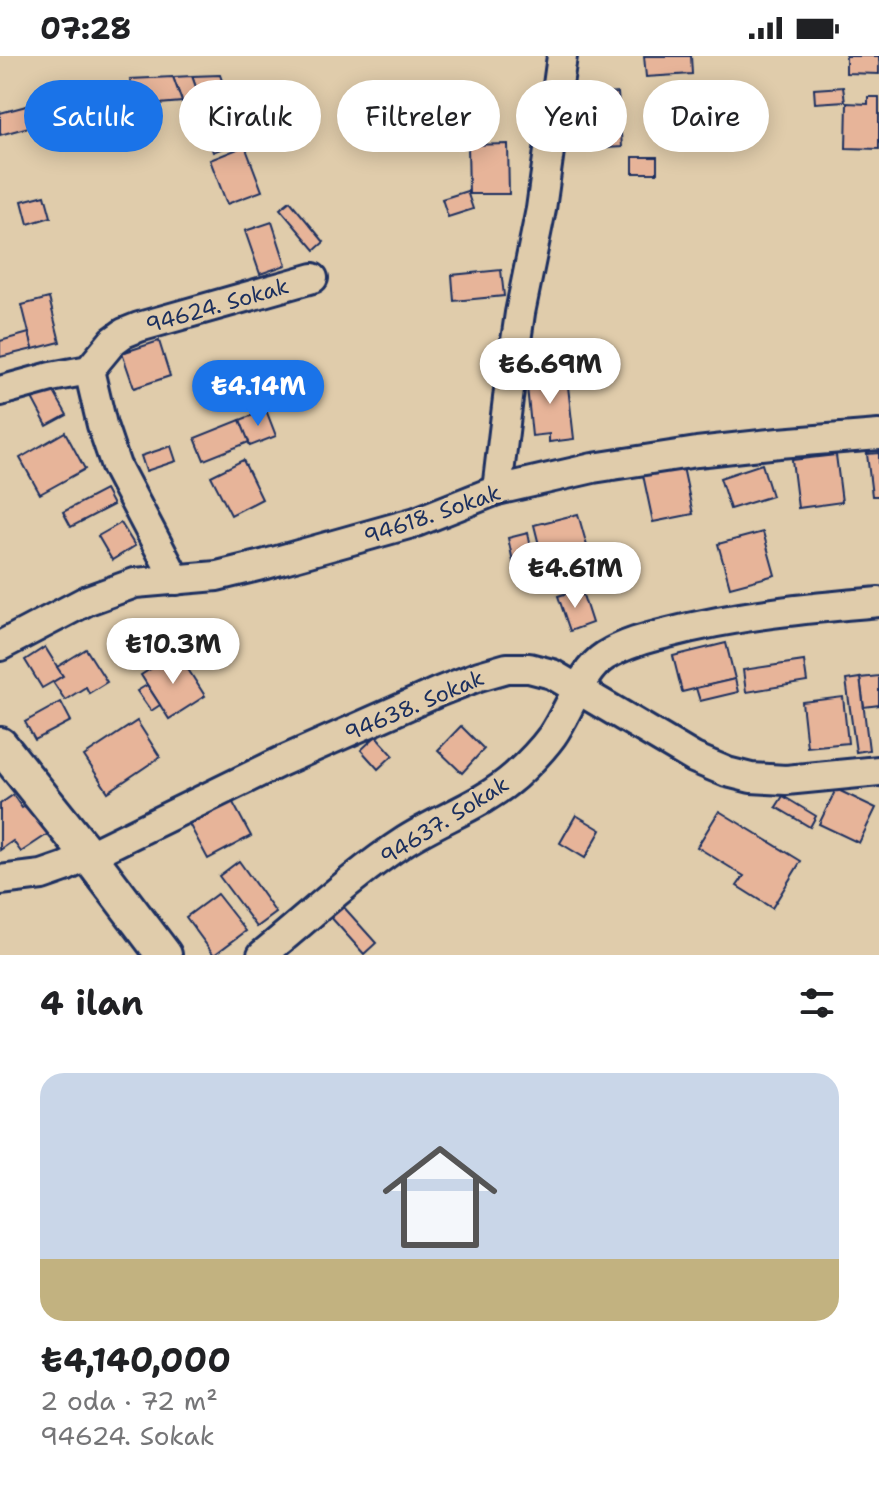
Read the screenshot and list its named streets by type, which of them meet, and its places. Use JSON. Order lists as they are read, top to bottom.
{
  "streets": {
    "street": [
      "94624. Sokak",
      "94618. Sokak",
      "94638. Sokak",
      "94637. Sokak"
    ]
  },
  "crossings": [
    ["94638. Sokak", "94637. Sokak"]
  ],
  "page": {
    "status": "07:28",
    "chip": [
      "Satılık",
      "Kiralık",
      "Filtreler",
      "Yeni",
      "Daire"
    ],
    "price": [
      "₺6.69M",
      "₺4.14M",
      "₺4.61M",
      "₺10.3M"
    ],
    "heading": "4 ilan",
    "list": [
      {
        "name": "₺4,140,000",
        "note": "2 oda · 72 m² · 94624. Sokak"
      }
    ]
  }
}
